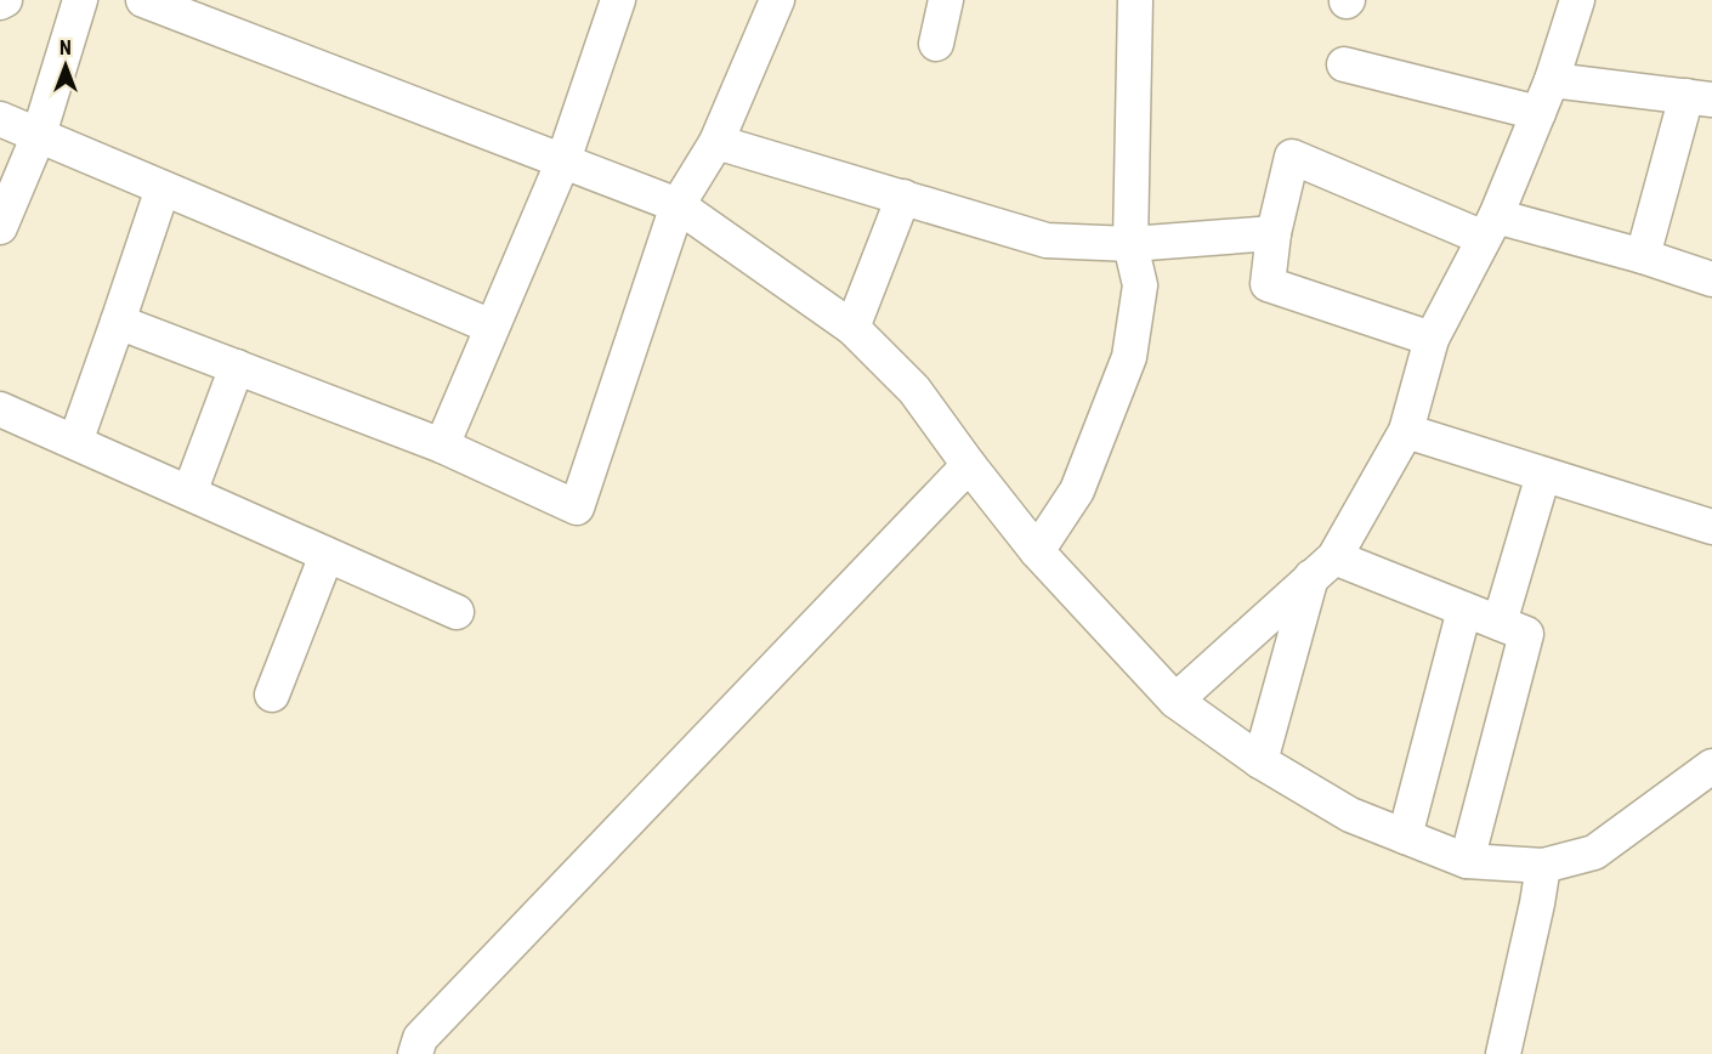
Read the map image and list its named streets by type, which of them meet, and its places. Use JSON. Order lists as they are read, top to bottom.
{
  "north": "top"
}
